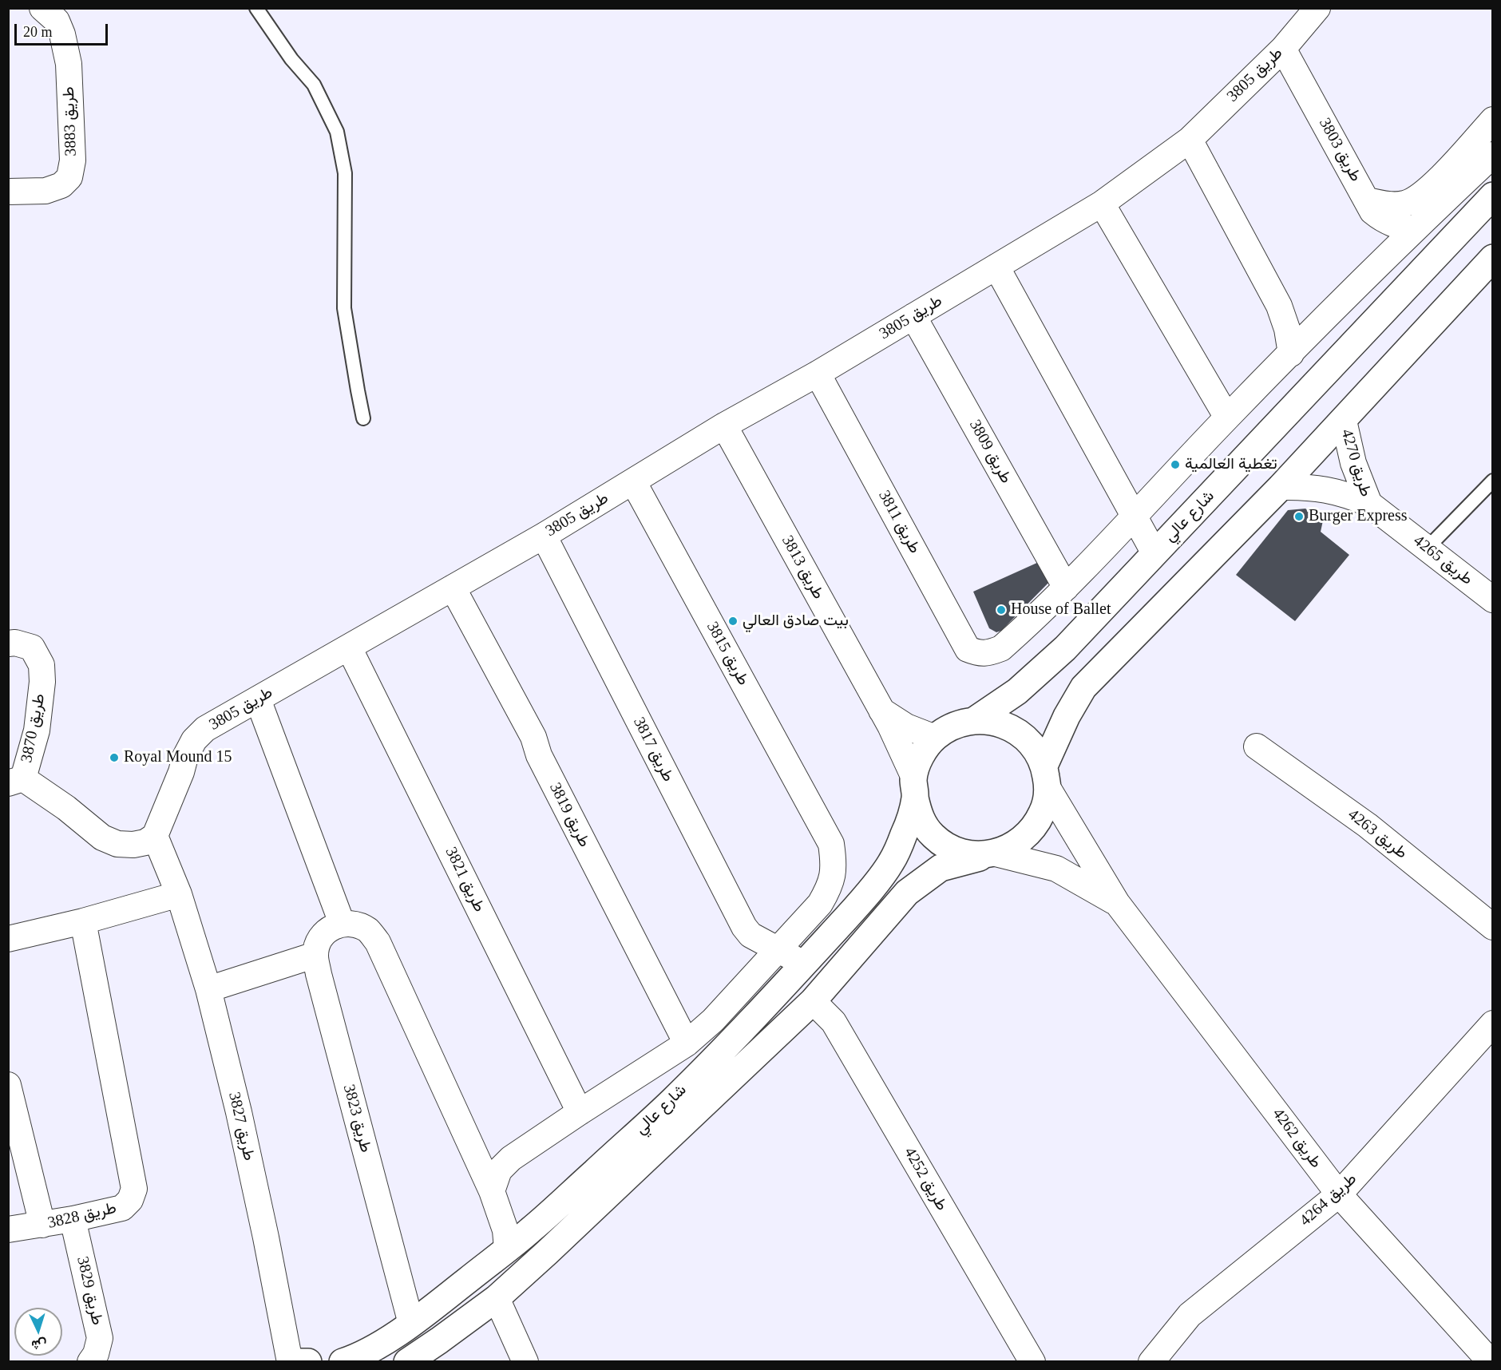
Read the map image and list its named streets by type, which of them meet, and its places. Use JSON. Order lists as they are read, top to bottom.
{
  "streets": {
    "street": [
      "طريق 3805",
      "طريق 3883",
      "طريق 3803",
      "طريق 3809",
      "طريق 4270",
      "شارع عالي",
      "طريق 3811",
      "طريق 4265",
      "طريق 3813",
      "طريق 3815",
      "طريق 3870",
      "طريق 3817",
      "طريق 3819",
      "طريق 4263",
      "طريق 3821",
      "طريق 3823",
      "طريق 3827",
      "طريق 4262",
      "طريق 4252",
      "طريق 4264",
      "طريق 3828",
      "طريق 3829"
    ]
  },
  "crossings": [
    ["طريق 3805", "طريق 3803"],
    ["طريق 3805", "طريق 3809"],
    ["طريق 3805", "طريق 3811"],
    ["طريق 3805", "طريق 3813"],
    ["طريق 3805", "طريق 3815"],
    ["طريق 3805", "طريق 3817"],
    ["طريق 3805", "طريق 3819"],
    ["طريق 3805", "طريق 3821"],
    ["طريق 3805", "طريق 3827"],
    ["طريق 3809", "طريق 3811"],
    ["طريق 4270", "طريق 4265"],
    ["شارع عالي", "طريق 3813"],
    ["شارع عالي", "طريق 3817"],
    ["شارع عالي", "طريق 3823"],
    ["شارع عالي", "طريق 4262"],
    ["شارع عالي", "طريق 4252"],
    ["طريق 3813", "طريق 4262"],
    ["طريق 3815", "طريق 3817"],
    ["طريق 3815", "طريق 3819"],
    ["طريق 3815", "طريق 3821"],
    ["طريق 4262", "طريق 4264"],
    ["طريق 3828", "طريق 3829"]
  ],
  "places": [
    "تغطية العالمية",
    "Burger Express",
    "House of Ballet",
    "بيت صادق العالي",
    "Royal Mound 15"
  ],
  "scale_bar": "20 m",
  "north": "bottom"
}
